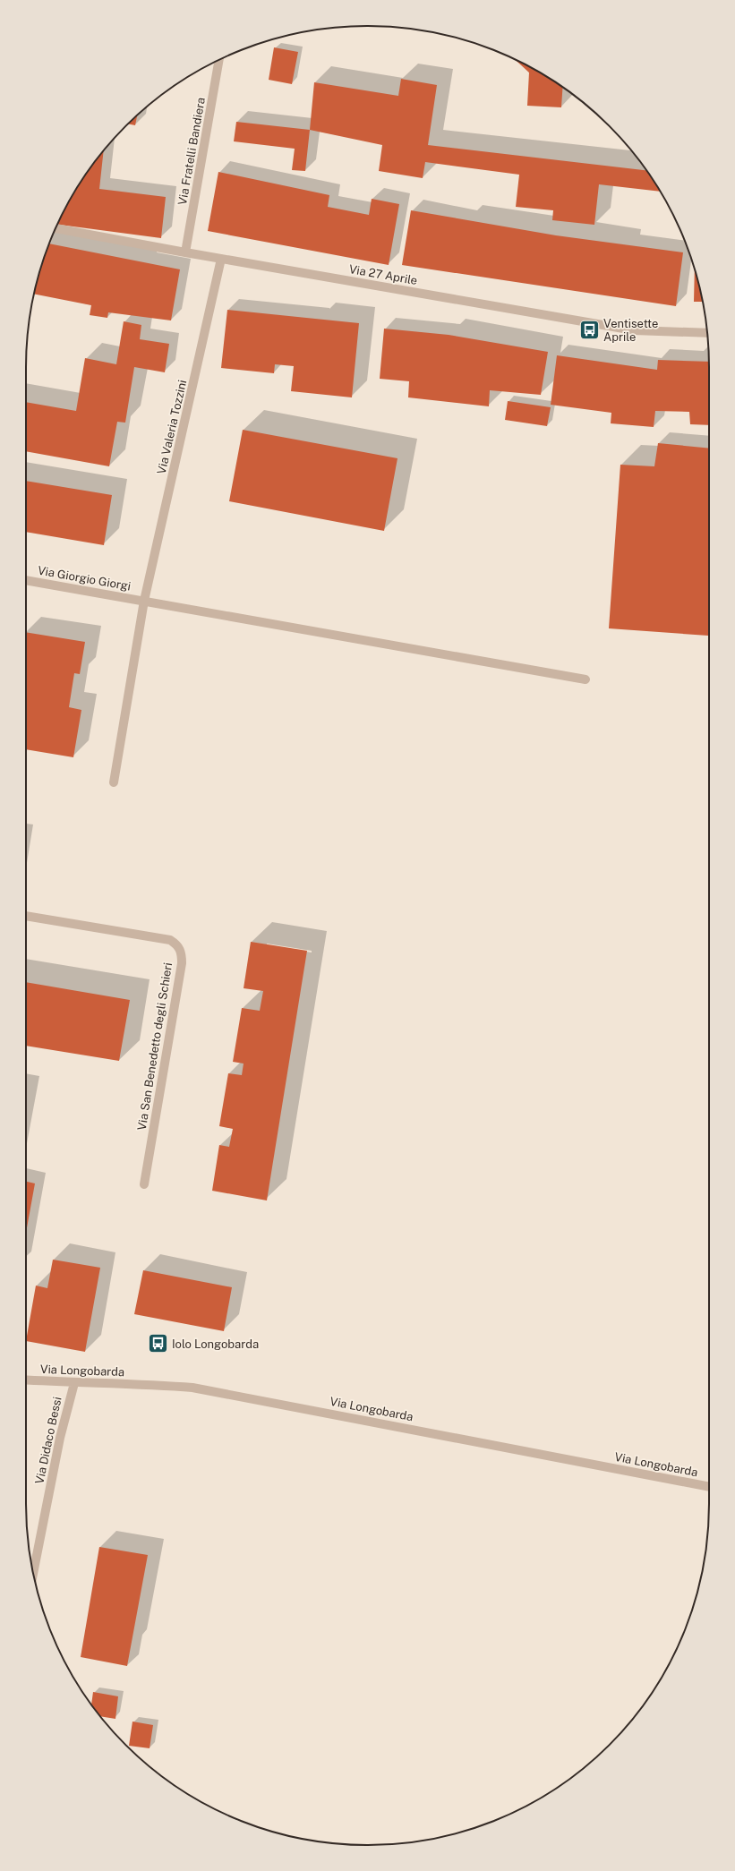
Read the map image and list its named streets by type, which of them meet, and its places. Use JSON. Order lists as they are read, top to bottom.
{
  "streets": {
    "street": [
      "Via Fratelli Bandiera",
      "Via 27 Aprile",
      "Via Valeria Tozzini",
      "Via Giorgio Giorgi",
      "Via San Benedetto degli Schieri",
      "Via Longobarda",
      "Via Didaco Bessi"
    ]
  },
  "crossings": [
    ["Via Fratelli Bandiera", "Via 27 Aprile"],
    ["Via 27 Aprile", "Via Valeria Tozzini"],
    ["Via Valeria Tozzini", "Via Giorgio Giorgi"],
    ["Via Longobarda", "Via Didaco Bessi"]
  ],
  "places": {
    "bus stop": ["Ventisette Aprile", "Iolo Longobarda"]
  }
}
